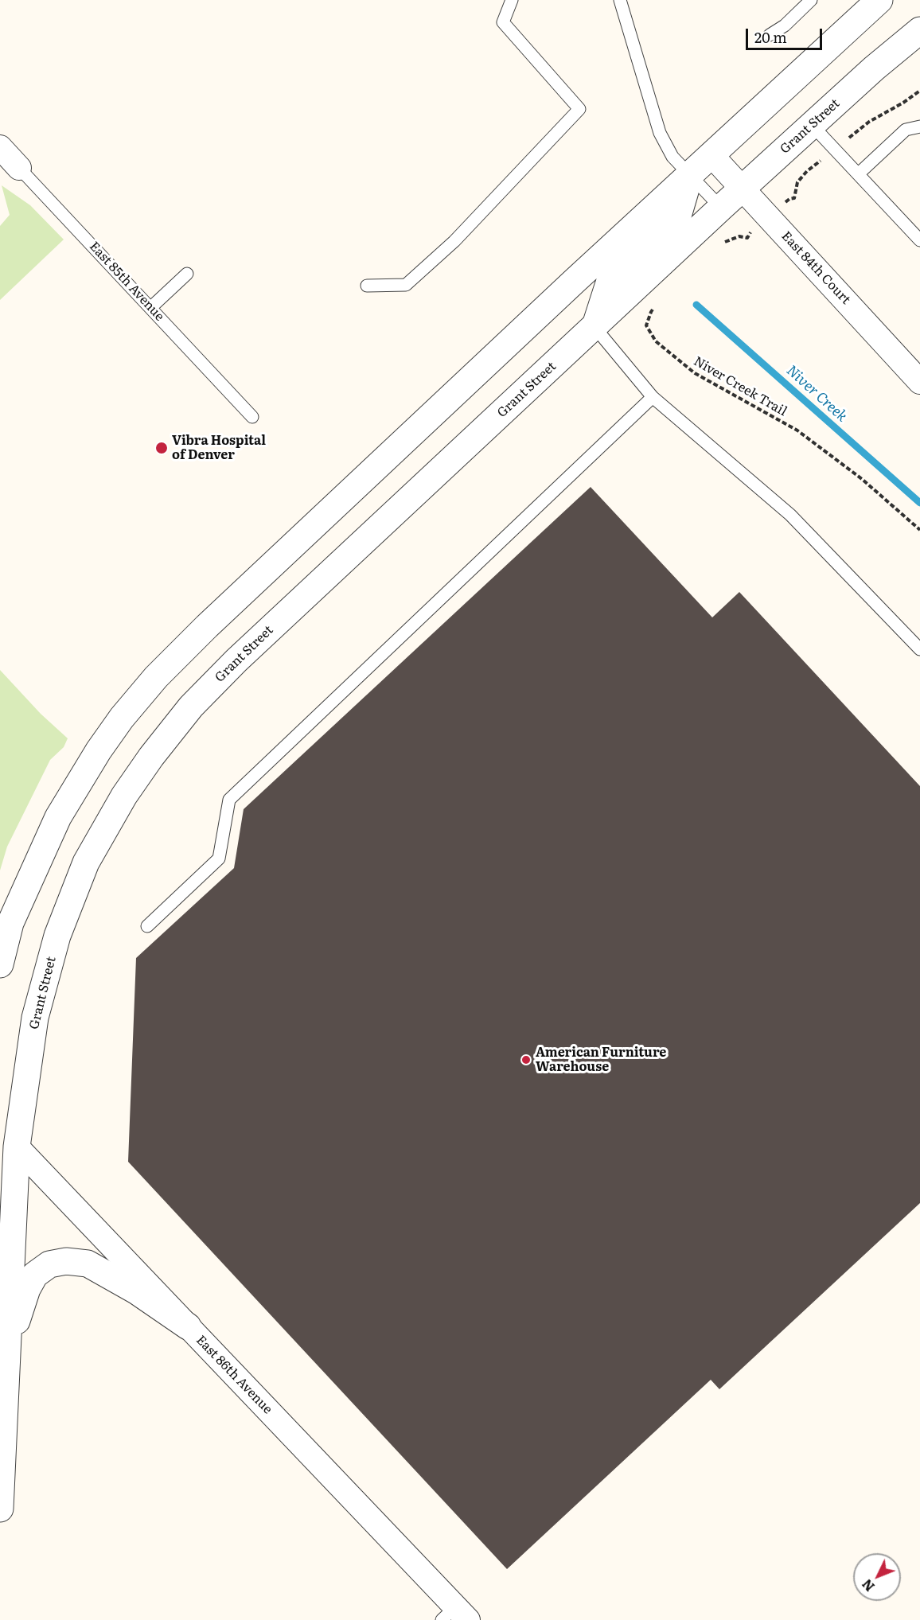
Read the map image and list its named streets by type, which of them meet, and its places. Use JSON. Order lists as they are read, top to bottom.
{
  "streets": {
    "street": [
      "Grant Street",
      "East 84th Court",
      "East 85th Avenue",
      "East 86th Avenue"
    ],
    "path": ["Niver Creek Trail"]
  },
  "crossings": [
    ["Grant Street", "East 84th Court"],
    ["Grant Street", "East 86th Avenue"]
  ],
  "water": ["Niver Creek"],
  "places": ["Vibra Hospital of Denver", "American Furniture Warehouse"],
  "scale_bar": "20 m",
  "north": "bottom left"
}
